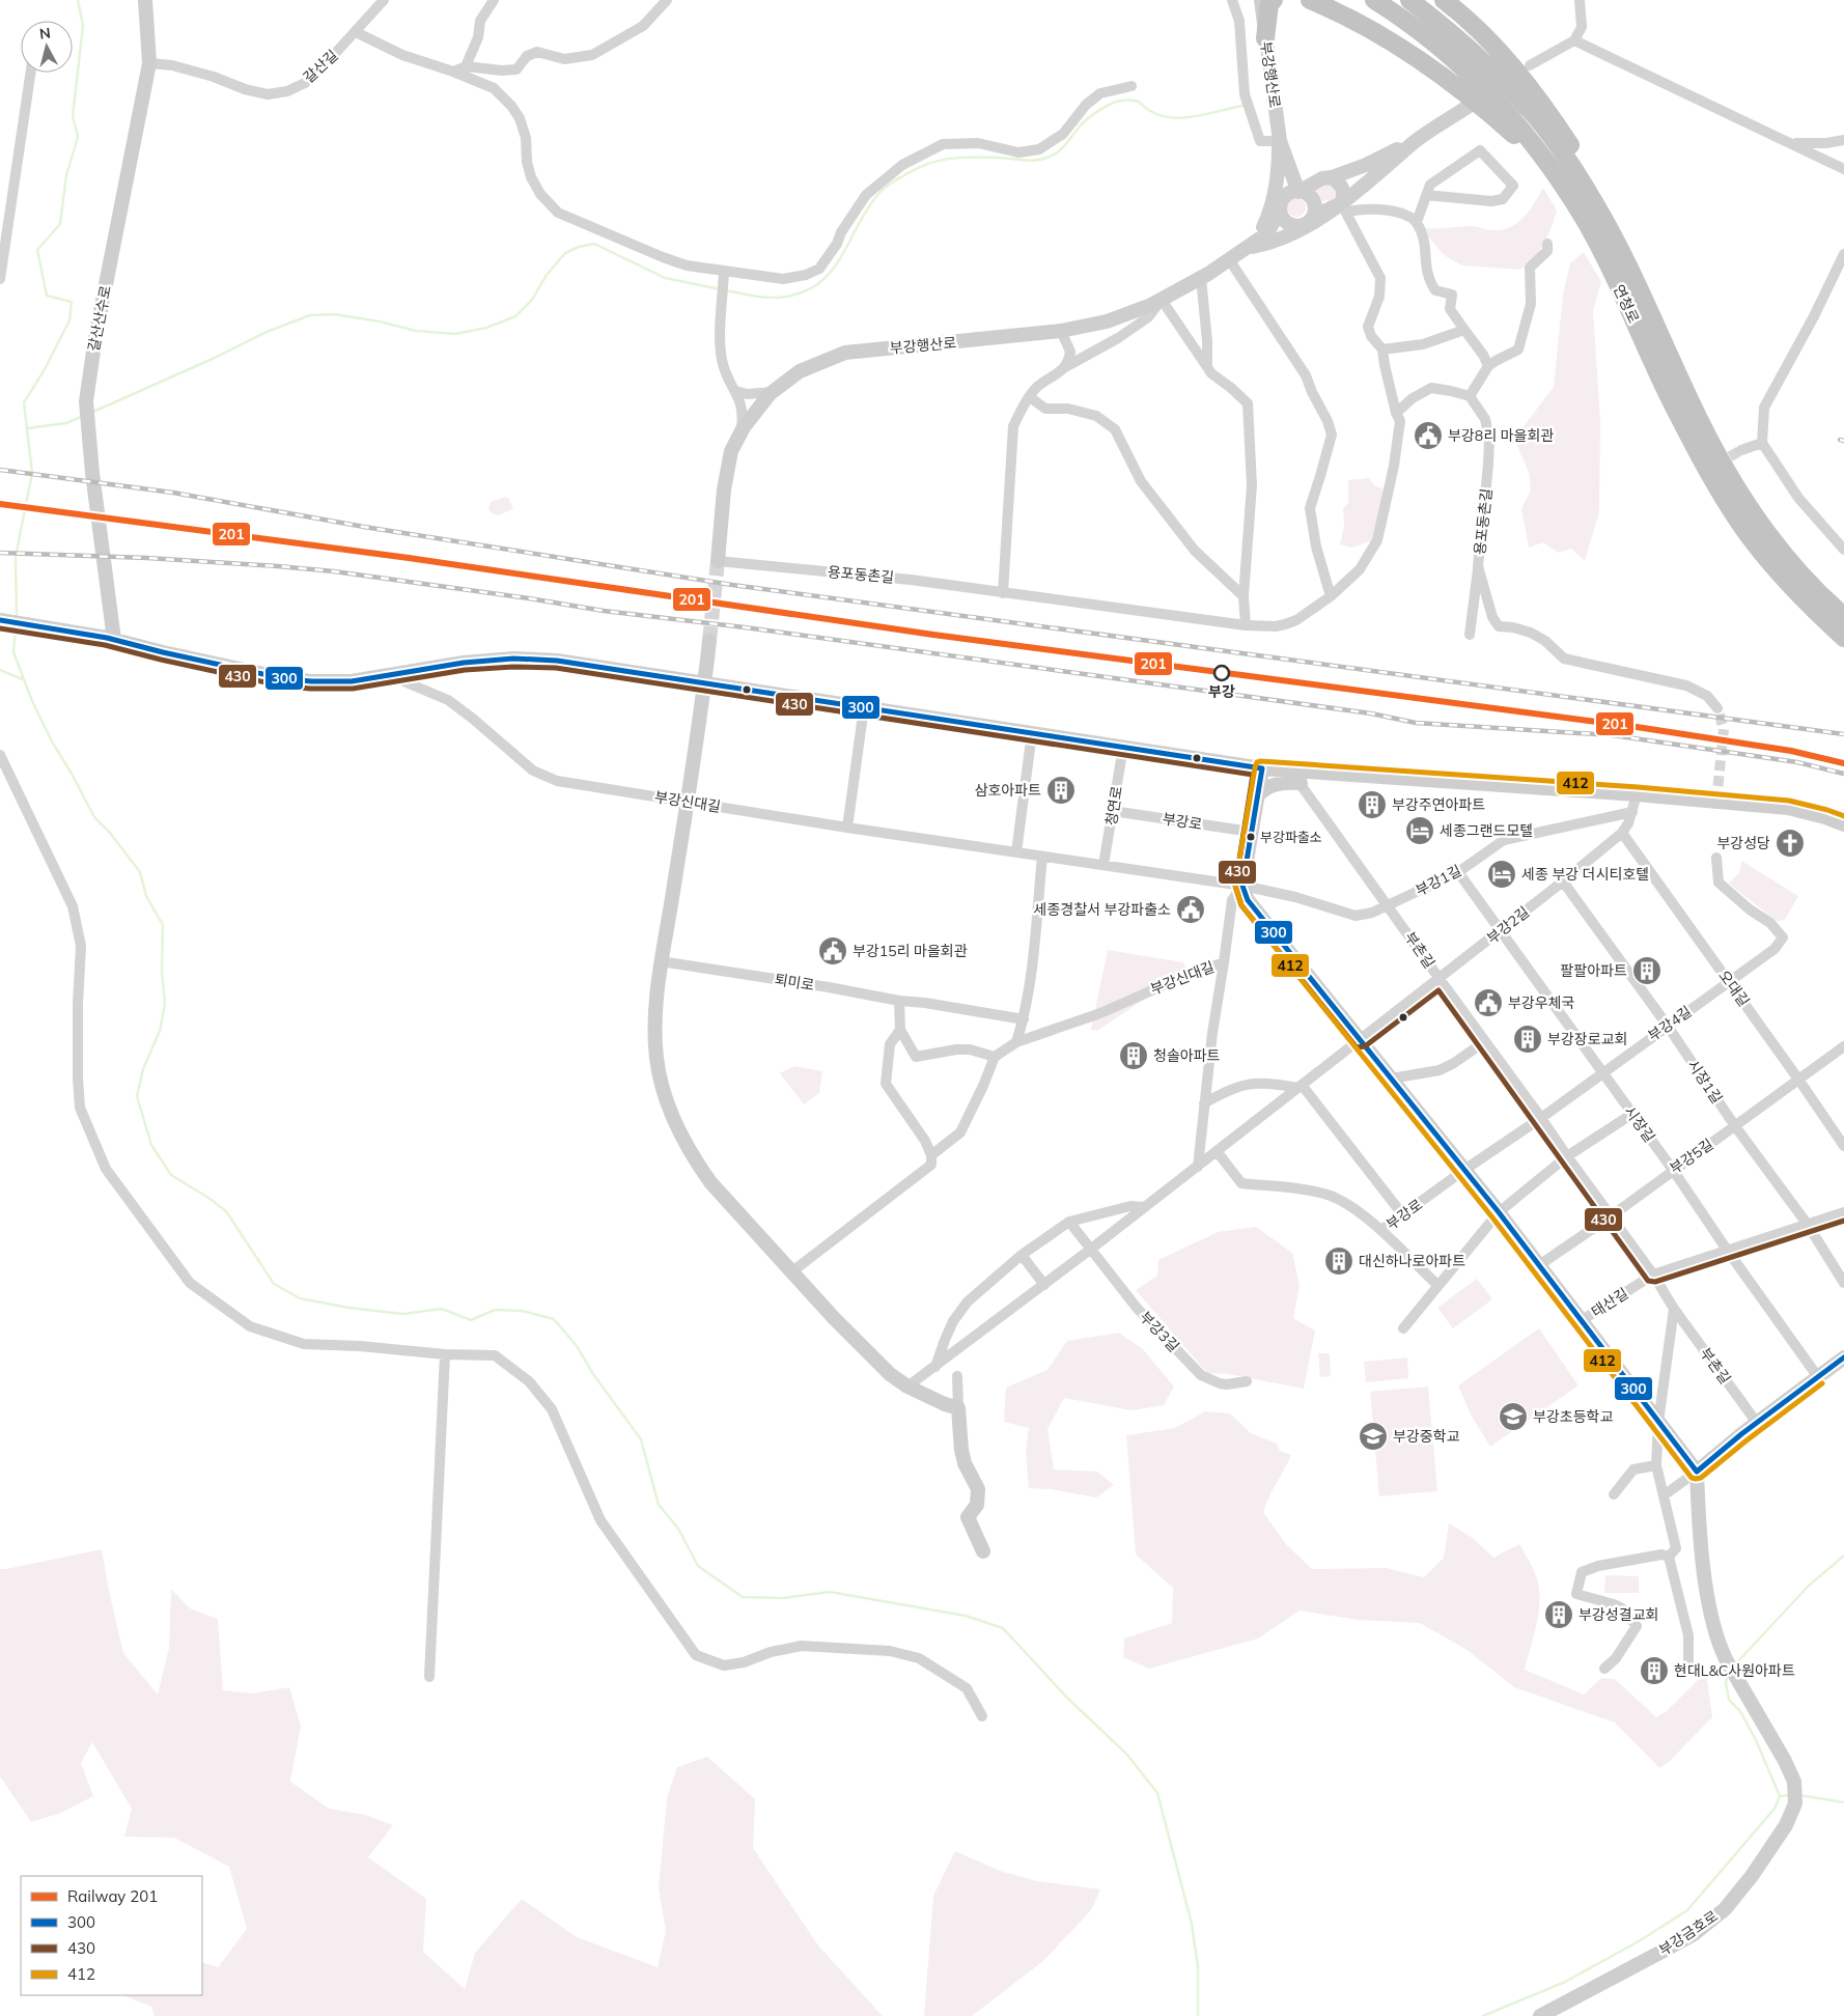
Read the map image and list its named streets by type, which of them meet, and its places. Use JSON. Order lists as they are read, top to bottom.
{
  "streets": {
    "highway": ["연청로"],
    "street": [
      "갈산길",
      "부강행산로",
      "갈산산수로",
      "용포동촌길",
      "부강신대길",
      "청연로",
      "부강로",
      "부강1길",
      "부강2길",
      "부촌길",
      "퇴미로",
      "오대길",
      "부강4길",
      "시장1길",
      "시장길",
      "부강5길",
      "태산길",
      "부강3길",
      "부강금호로"
    ]
  },
  "crossings": [
    ["갈산길", "갈산산수로"],
    ["부강행산로", "용포동촌길"],
    ["부강신대길", "청연로"],
    ["부강신대길", "부강1길"],
    ["청연로", "부강로"],
    ["부강로", "부강4길"],
    ["부강1길", "부강2길"],
    ["부강1길", "부촌길"],
    ["부강1길", "시장길"],
    ["부강2길", "부촌길"],
    ["부강2길", "오대길"],
    ["부강2길", "시장1길"],
    ["부강2길", "시장길"],
    ["부촌길", "부강4길"],
    ["부촌길", "부강5길"],
    ["부촌길", "태산길"],
    ["오대길", "부강4길"],
    ["오대길", "부강5길"],
    ["부강4길", "시장1길"],
    ["부강4길", "시장길"],
    ["시장1길", "부강5길"],
    ["시장1길", "태산길"],
    ["시장길", "부강5길"],
    ["시장길", "태산길"]
  ],
  "places": {
    "public building": [
      "부강8리 마을회관",
      "세종경찰서 부강파출소",
      "부강15리 마을회관",
      "부강우체국"
    ],
    "other": ["부강", "부강파출소"],
    "building": [
      "삼호아파트",
      "부강주연아파트",
      "팔팔아파트",
      "부강장로교회",
      "청솔아파트",
      "대신하나로아파트",
      "부강성결교회",
      "현대L&C사원아파트"
    ],
    "hotel": ["세종그랜드모텔", "세종 부강 더시티호텔"],
    "church": ["부강성당"],
    "school or university": ["부강초등학교", "부강중학교"]
  },
  "lines": [
    "rail line 201",
    "transit line 300",
    "transit line 430",
    "transit line 412"
  ],
  "legend": [
    "Railway 201",
    "300",
    "430",
    "412"
  ],
  "north": "top"
}
